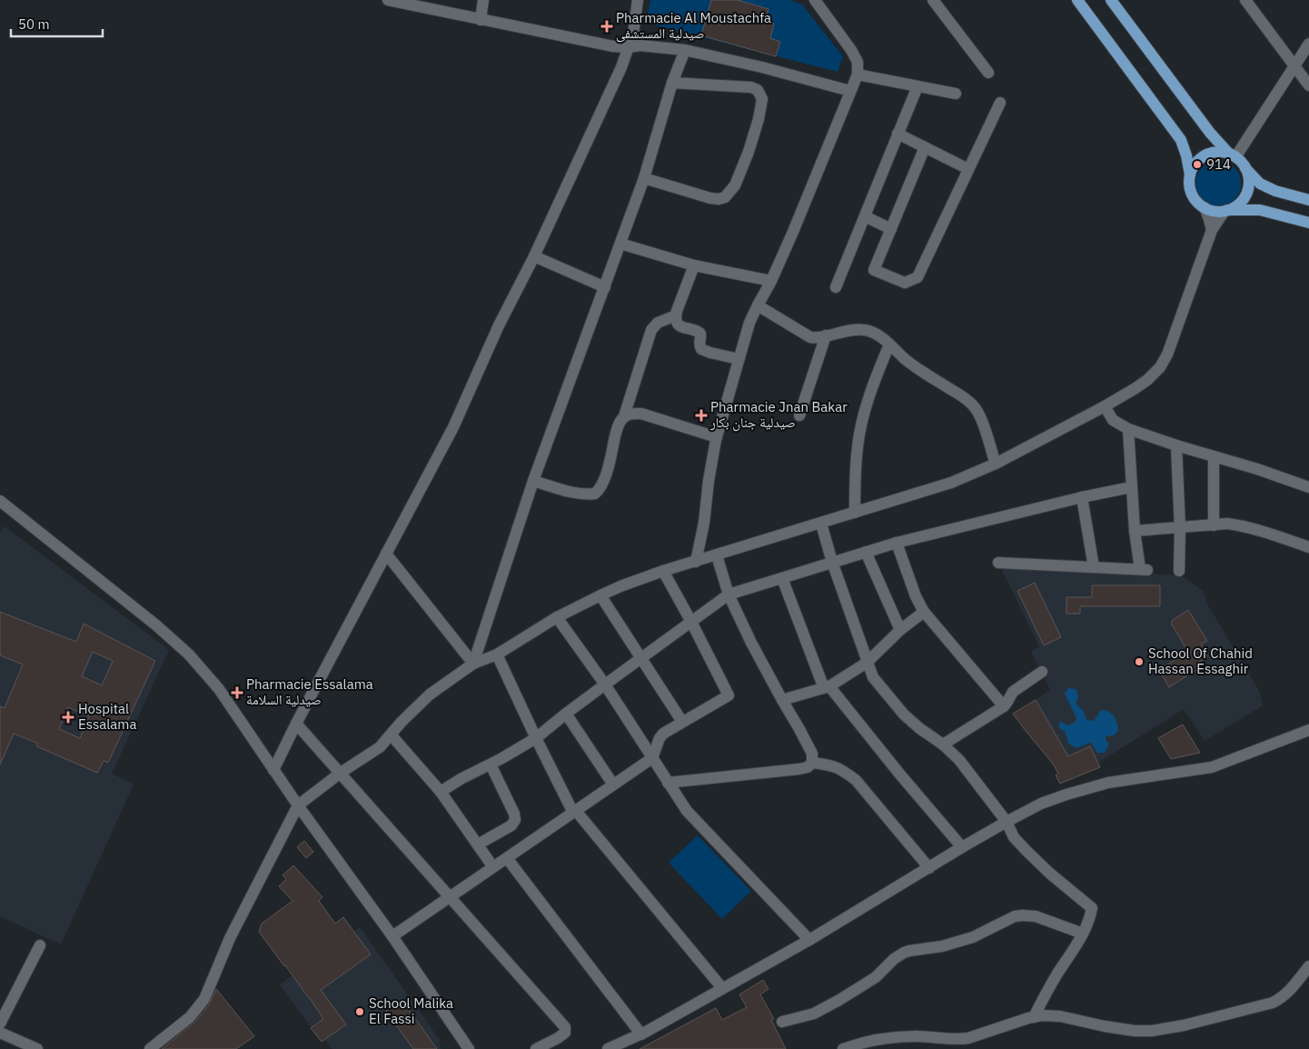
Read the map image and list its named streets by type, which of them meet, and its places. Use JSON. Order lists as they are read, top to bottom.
{
  "places": {
    "health": [
      "Pharmacie Al Moustachfa صيدلية المستشفى",
      "Pharmacie Jnan Bakar صيدلية جنان بكار",
      "Pharmacie Essalama صيدلية السلامة",
      "Hospital Essalama"
    ],
    "other": ["914", "School Of Chahid Hassan Essaghir", "School Malika El Fassi"]
  },
  "scale_bar": "50 m"
}
